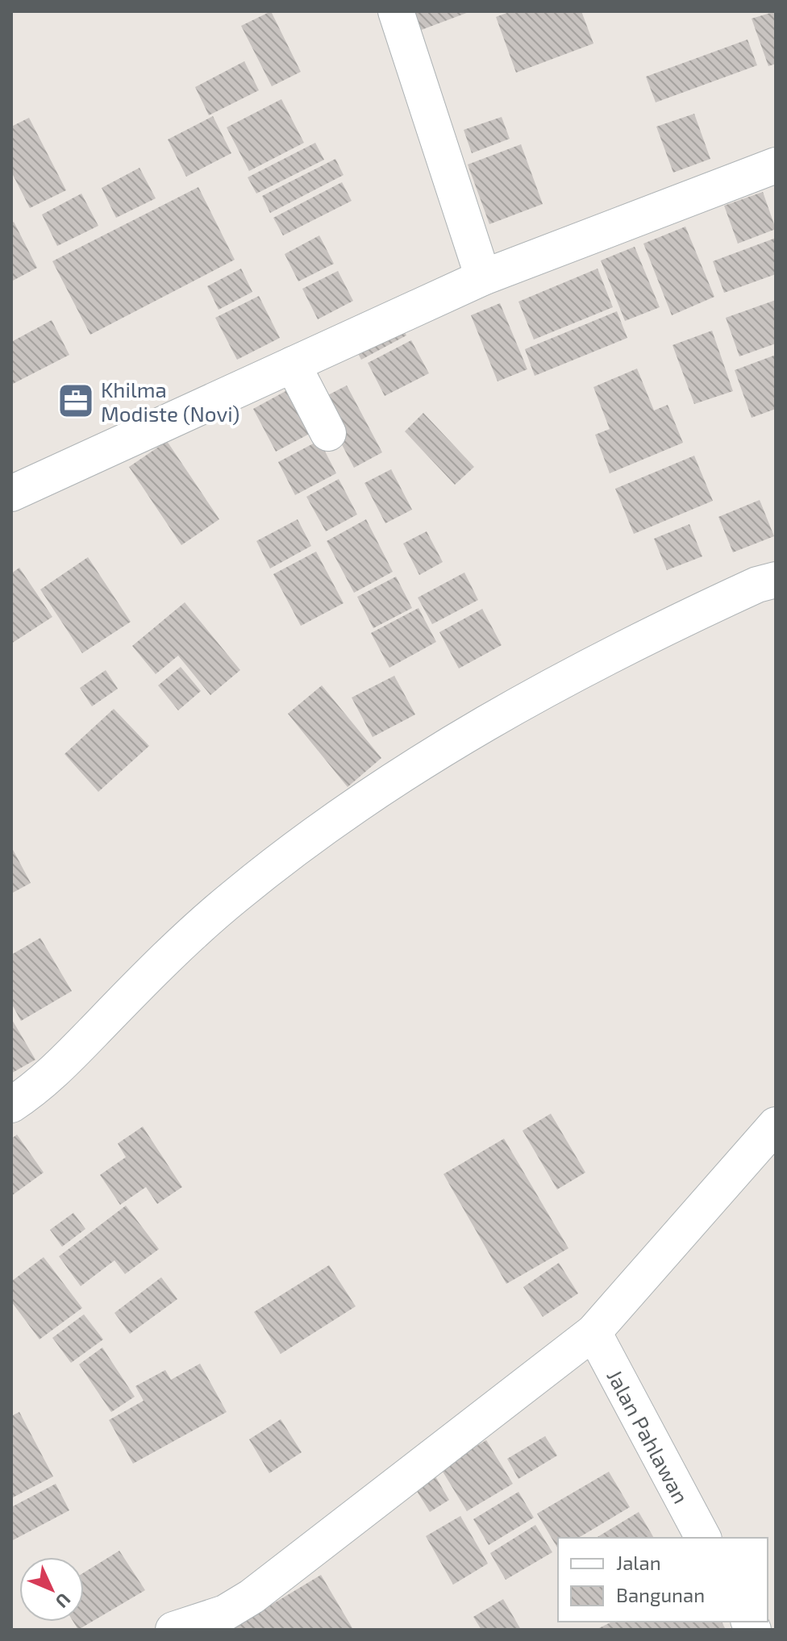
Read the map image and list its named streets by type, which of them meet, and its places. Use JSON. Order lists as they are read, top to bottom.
{
  "streets": {
    "street": ["Jalan Pahlawan"]
  },
  "places": {
    "office": ["Khilma Modiste (Novi)"]
  },
  "legend": ["Jalan", "Bangunan"],
  "north": "bottom right"
}
